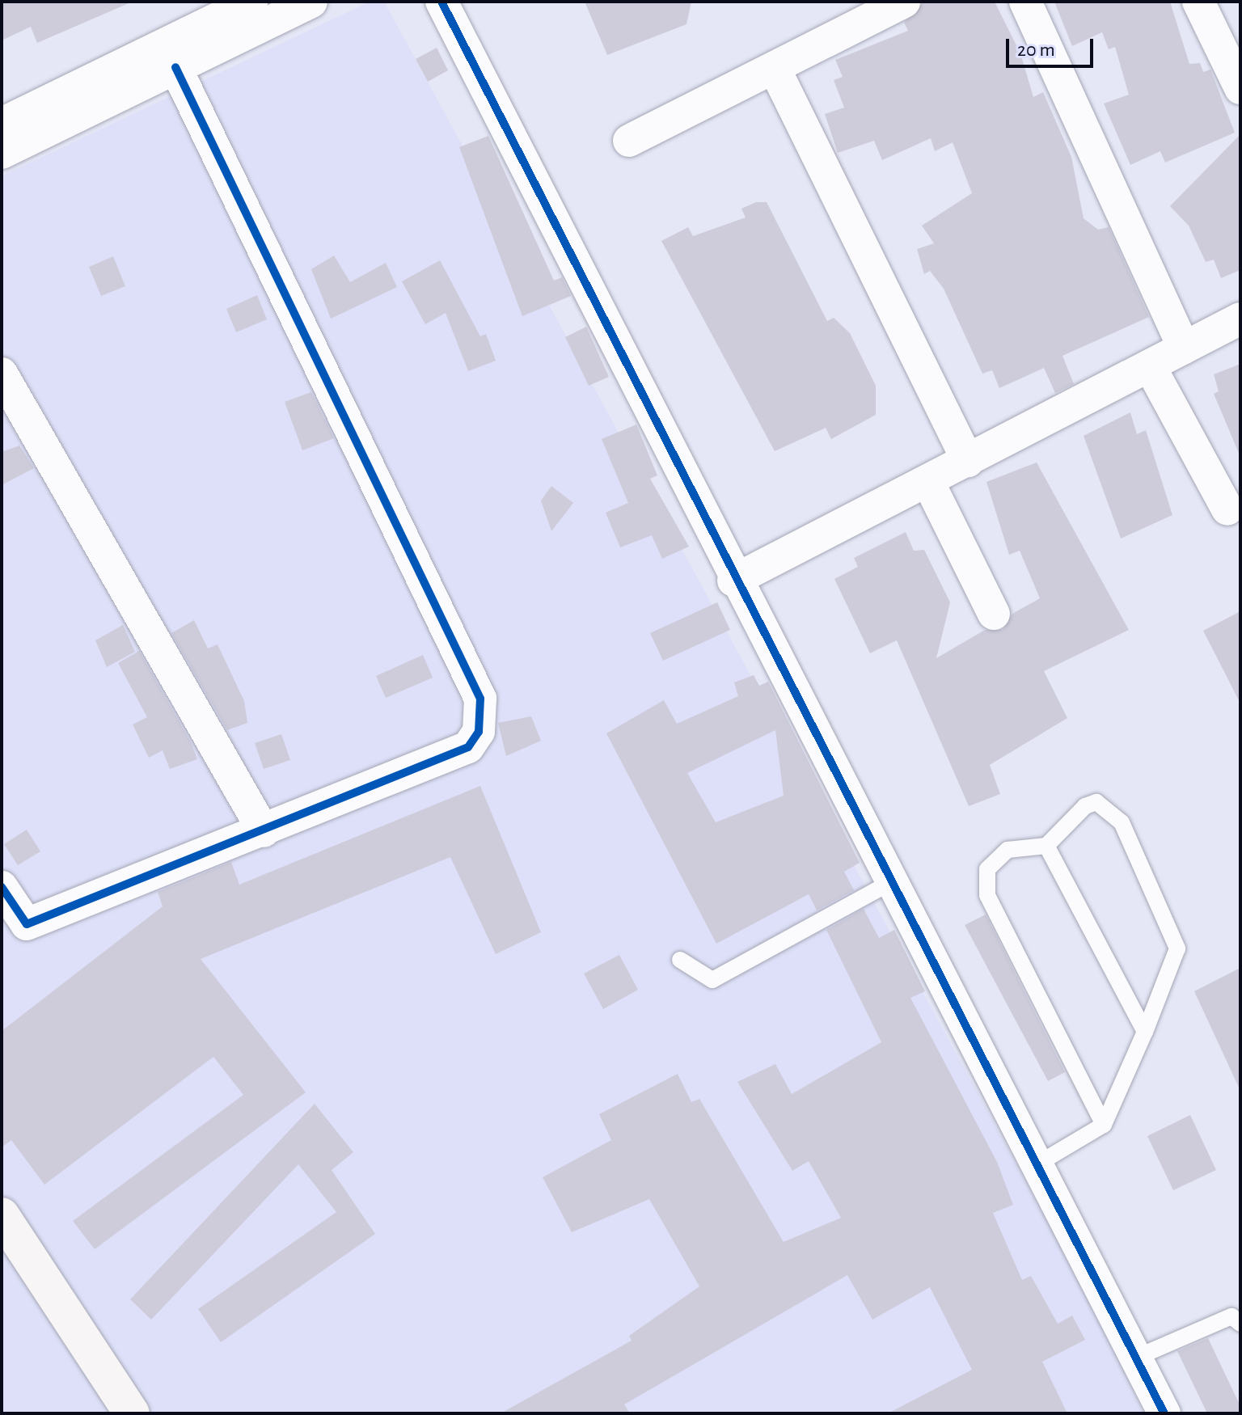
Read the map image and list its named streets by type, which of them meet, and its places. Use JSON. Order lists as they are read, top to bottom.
{
  "scale_bar": "20 m"
}
